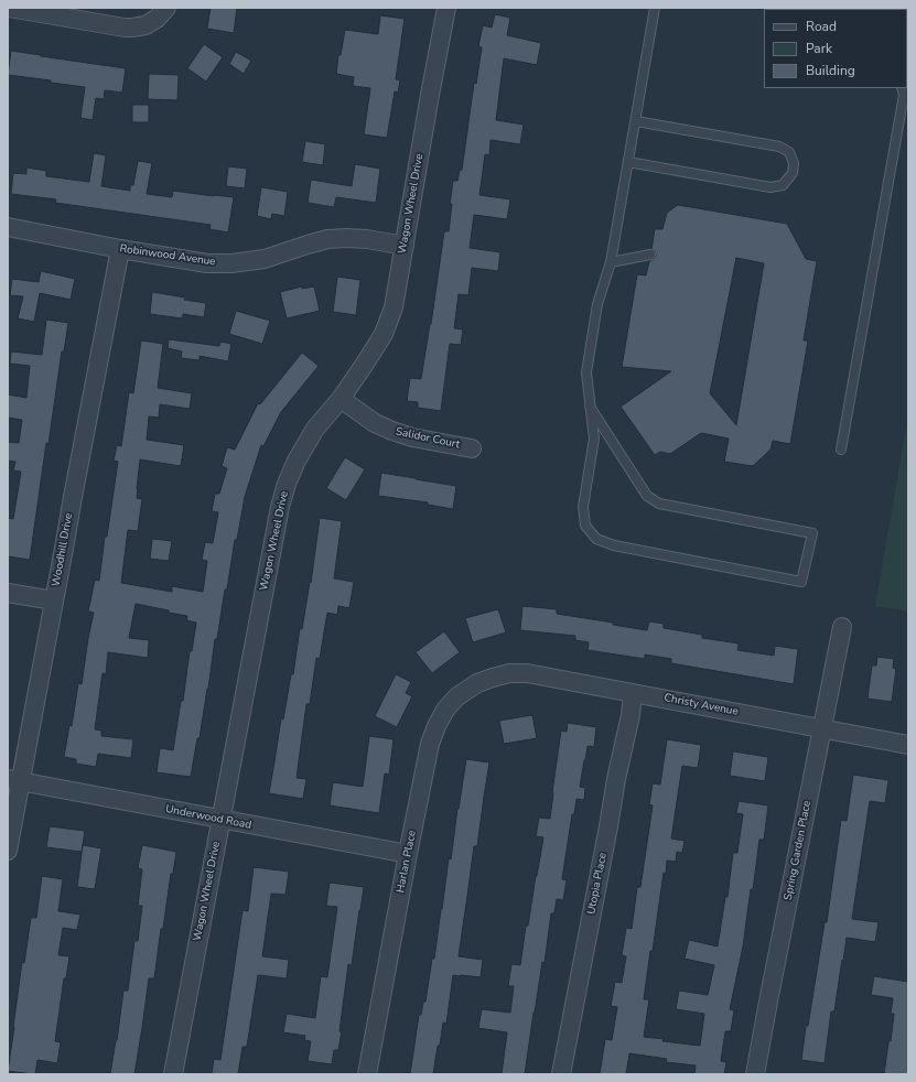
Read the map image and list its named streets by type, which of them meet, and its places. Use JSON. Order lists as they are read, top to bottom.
{
  "streets": {
    "street": [
      "Wagon Wheel Drive",
      "Robinwood Avenue",
      "Salidor Court",
      "Woodhill Drive",
      "Christy Avenue",
      "Underwood Road",
      "Spring Garden Place",
      "Harlan Place",
      "Utopia Place"
    ]
  },
  "crossings": [
    ["Wagon Wheel Drive", "Robinwood Avenue"],
    ["Wagon Wheel Drive", "Salidor Court"],
    ["Wagon Wheel Drive", "Underwood Road"],
    ["Robinwood Avenue", "Woodhill Drive"],
    ["Woodhill Drive", "Underwood Road"],
    ["Christy Avenue", "Spring Garden Place"],
    ["Christy Avenue", "Harlan Place"],
    ["Christy Avenue", "Utopia Place"],
    ["Underwood Road", "Harlan Place"]
  ],
  "legend": ["Road", "Park", "Building"]
}
